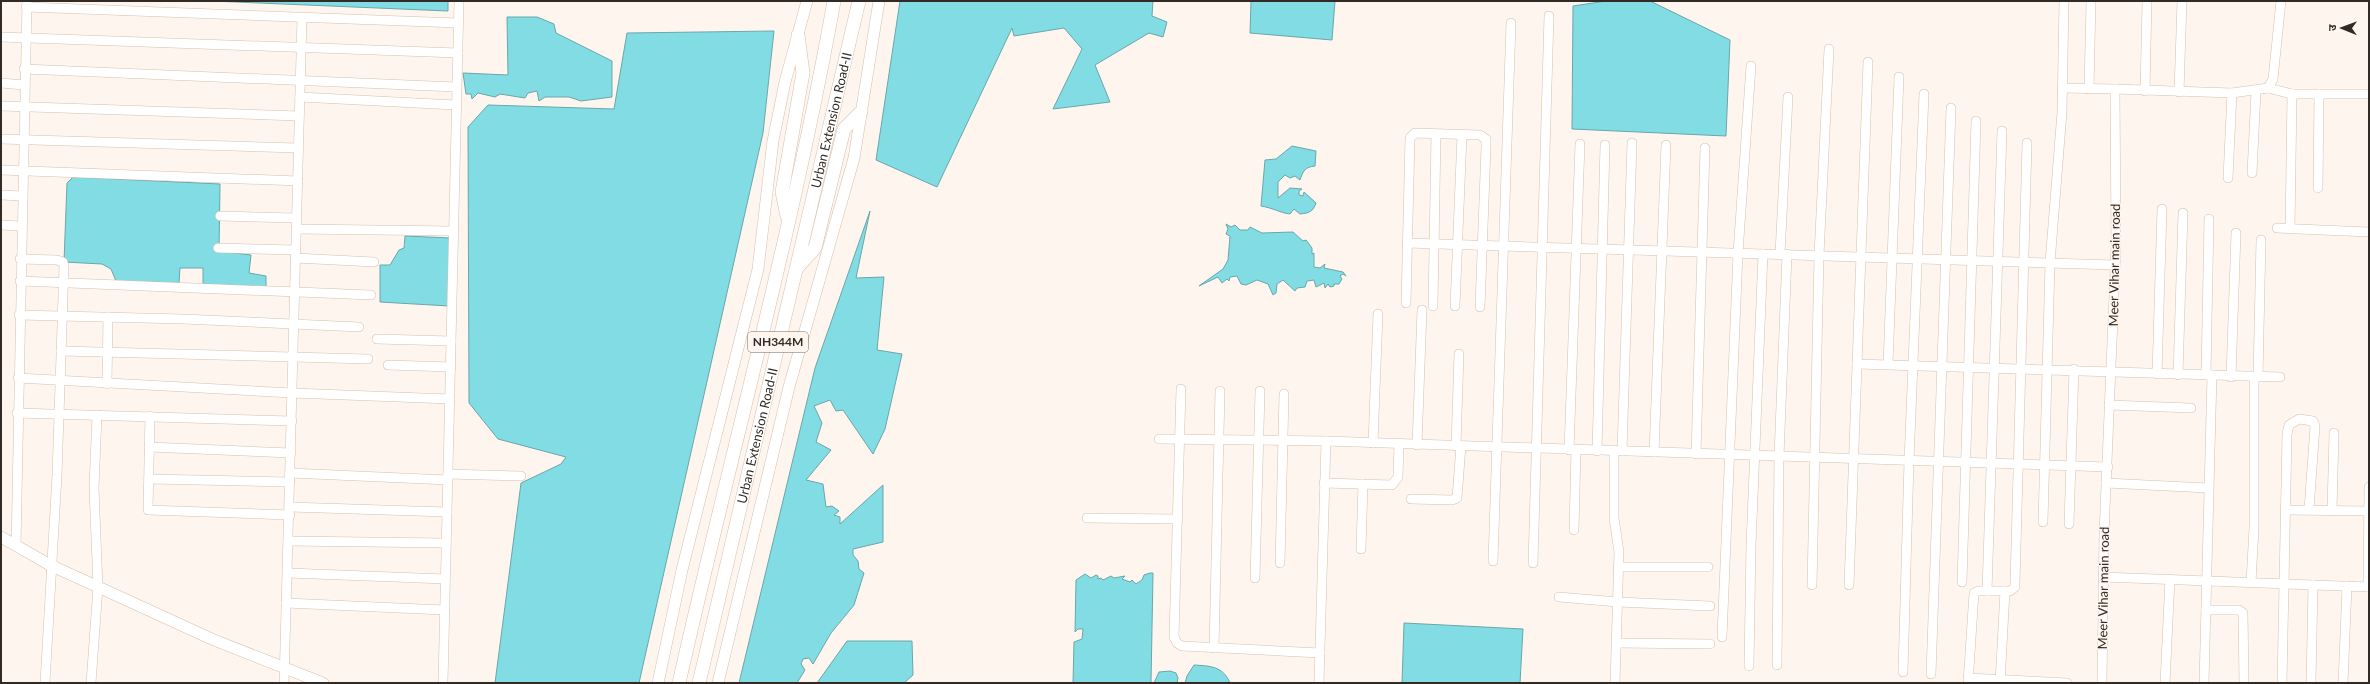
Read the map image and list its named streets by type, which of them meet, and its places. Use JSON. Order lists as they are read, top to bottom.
{
  "streets": {
    "highway": ["Urban Extension Road-II", "NH344M"],
    "street": ["Meer Vihar main road"]
  },
  "north": "left"
}
